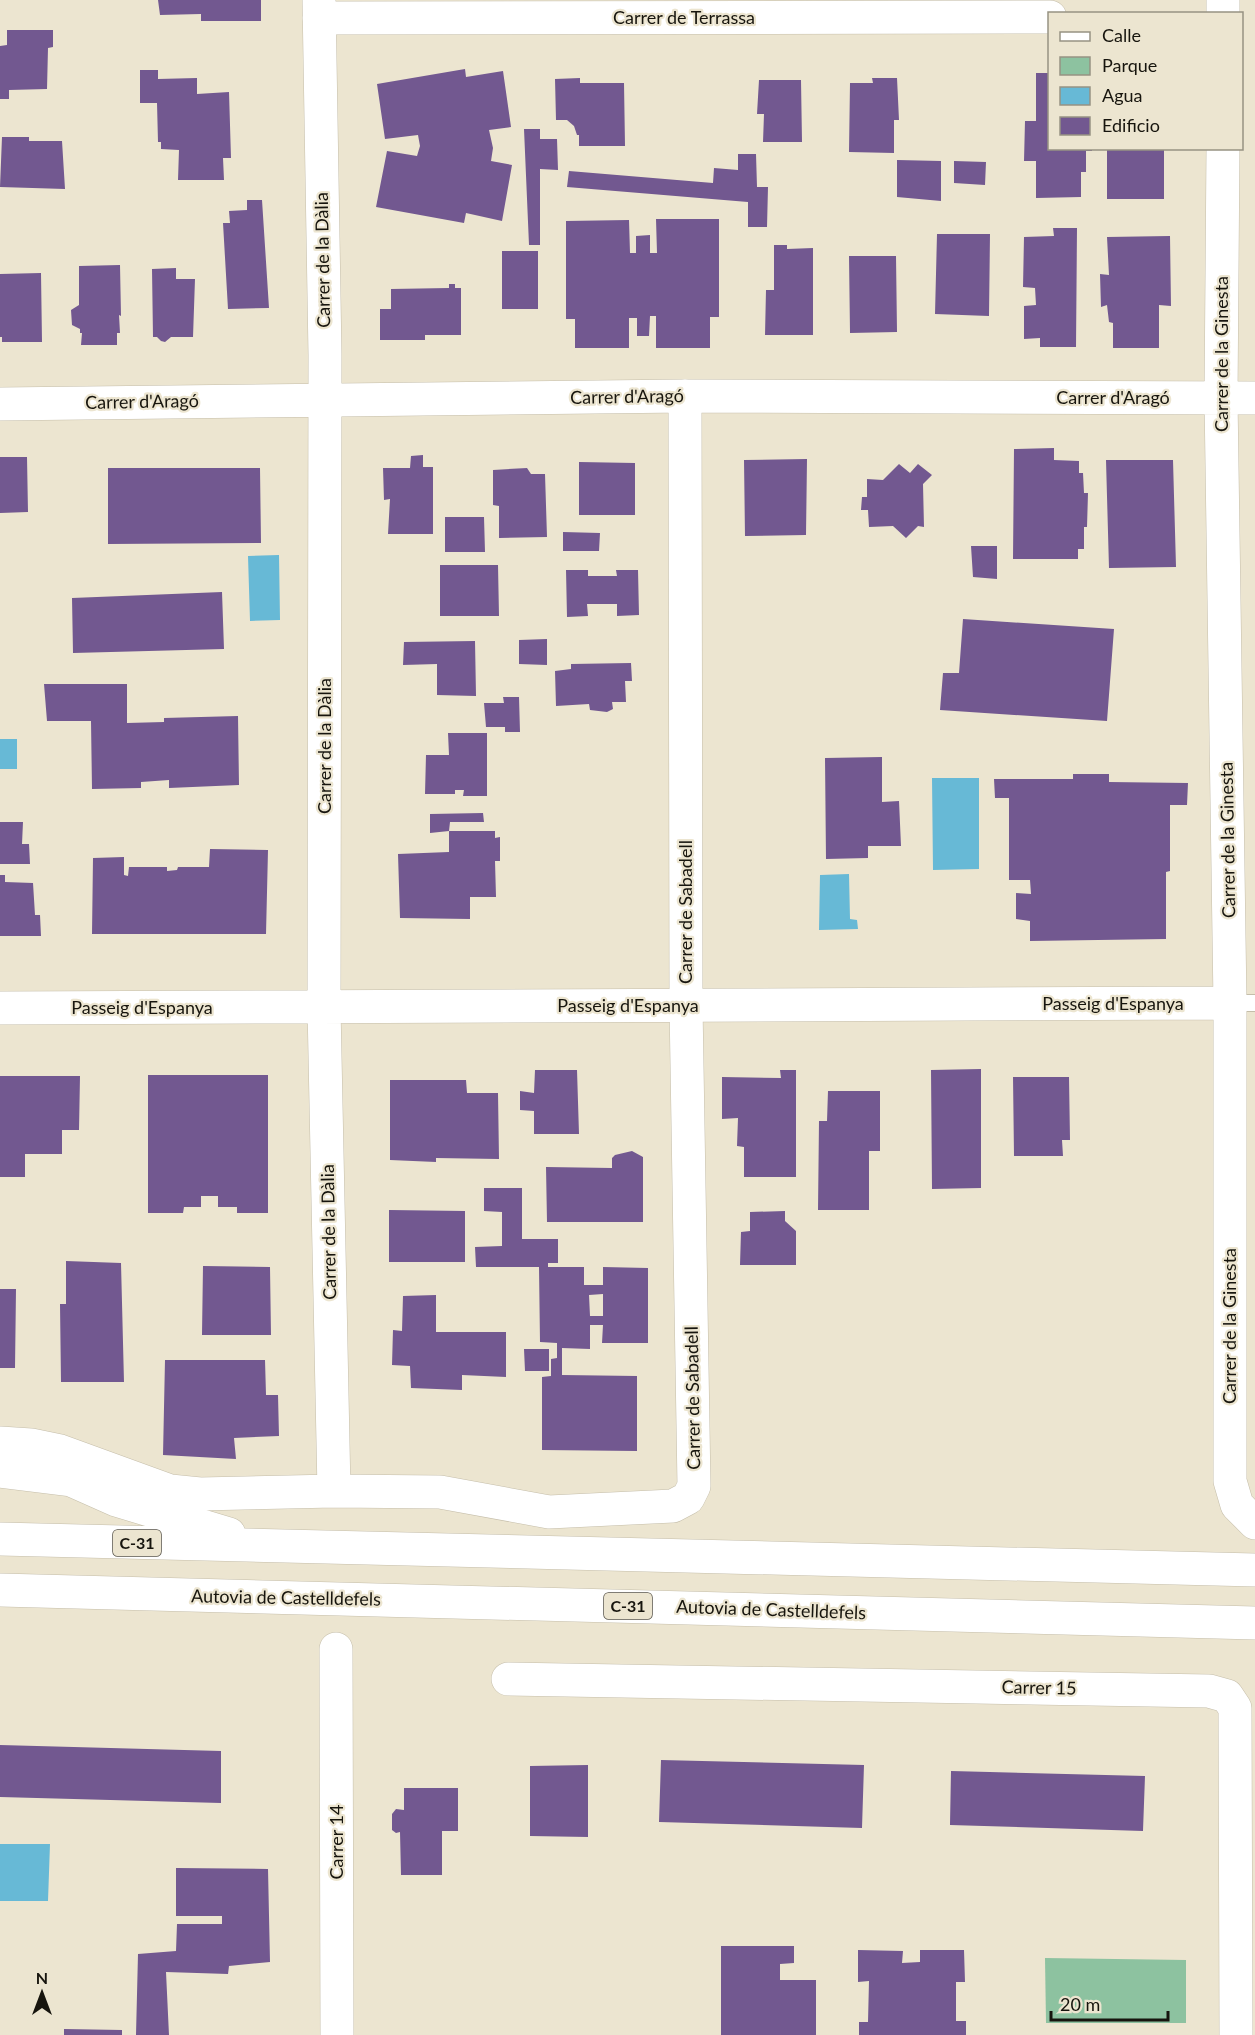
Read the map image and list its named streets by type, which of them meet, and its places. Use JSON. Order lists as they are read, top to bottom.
{
  "streets": {
    "main road": [
      "Carrer de Terrassa",
      "Carrer de la Dàlia",
      "Carrer de la Ginesta",
      "Carrer d'Aragó",
      "Carrer de Sabadell",
      "Passeig d'Espanya",
      "C-31",
      "Autovia de Castelldefels",
      "Carrer 15",
      "Carrer 14"
    ]
  },
  "crossings": [
    ["Carrer de Terrassa", "Carrer de la Dàlia"],
    ["Carrer de la Dàlia", "Carrer d'Aragó"],
    ["Carrer de la Dàlia", "Carrer de Sabadell"],
    ["Carrer de la Dàlia", "Passeig d'Espanya"],
    ["Carrer de la Ginesta", "Carrer d'Aragó"],
    ["Carrer de la Ginesta", "Passeig d'Espanya"],
    ["Carrer d'Aragó", "Carrer de Sabadell"],
    ["Carrer de Sabadell", "Passeig d'Espanya"]
  ],
  "legend": [
    "Calle",
    "Parque",
    "Agua",
    "Edificio"
  ],
  "scale_bar": "20 m",
  "north": "top"
}
